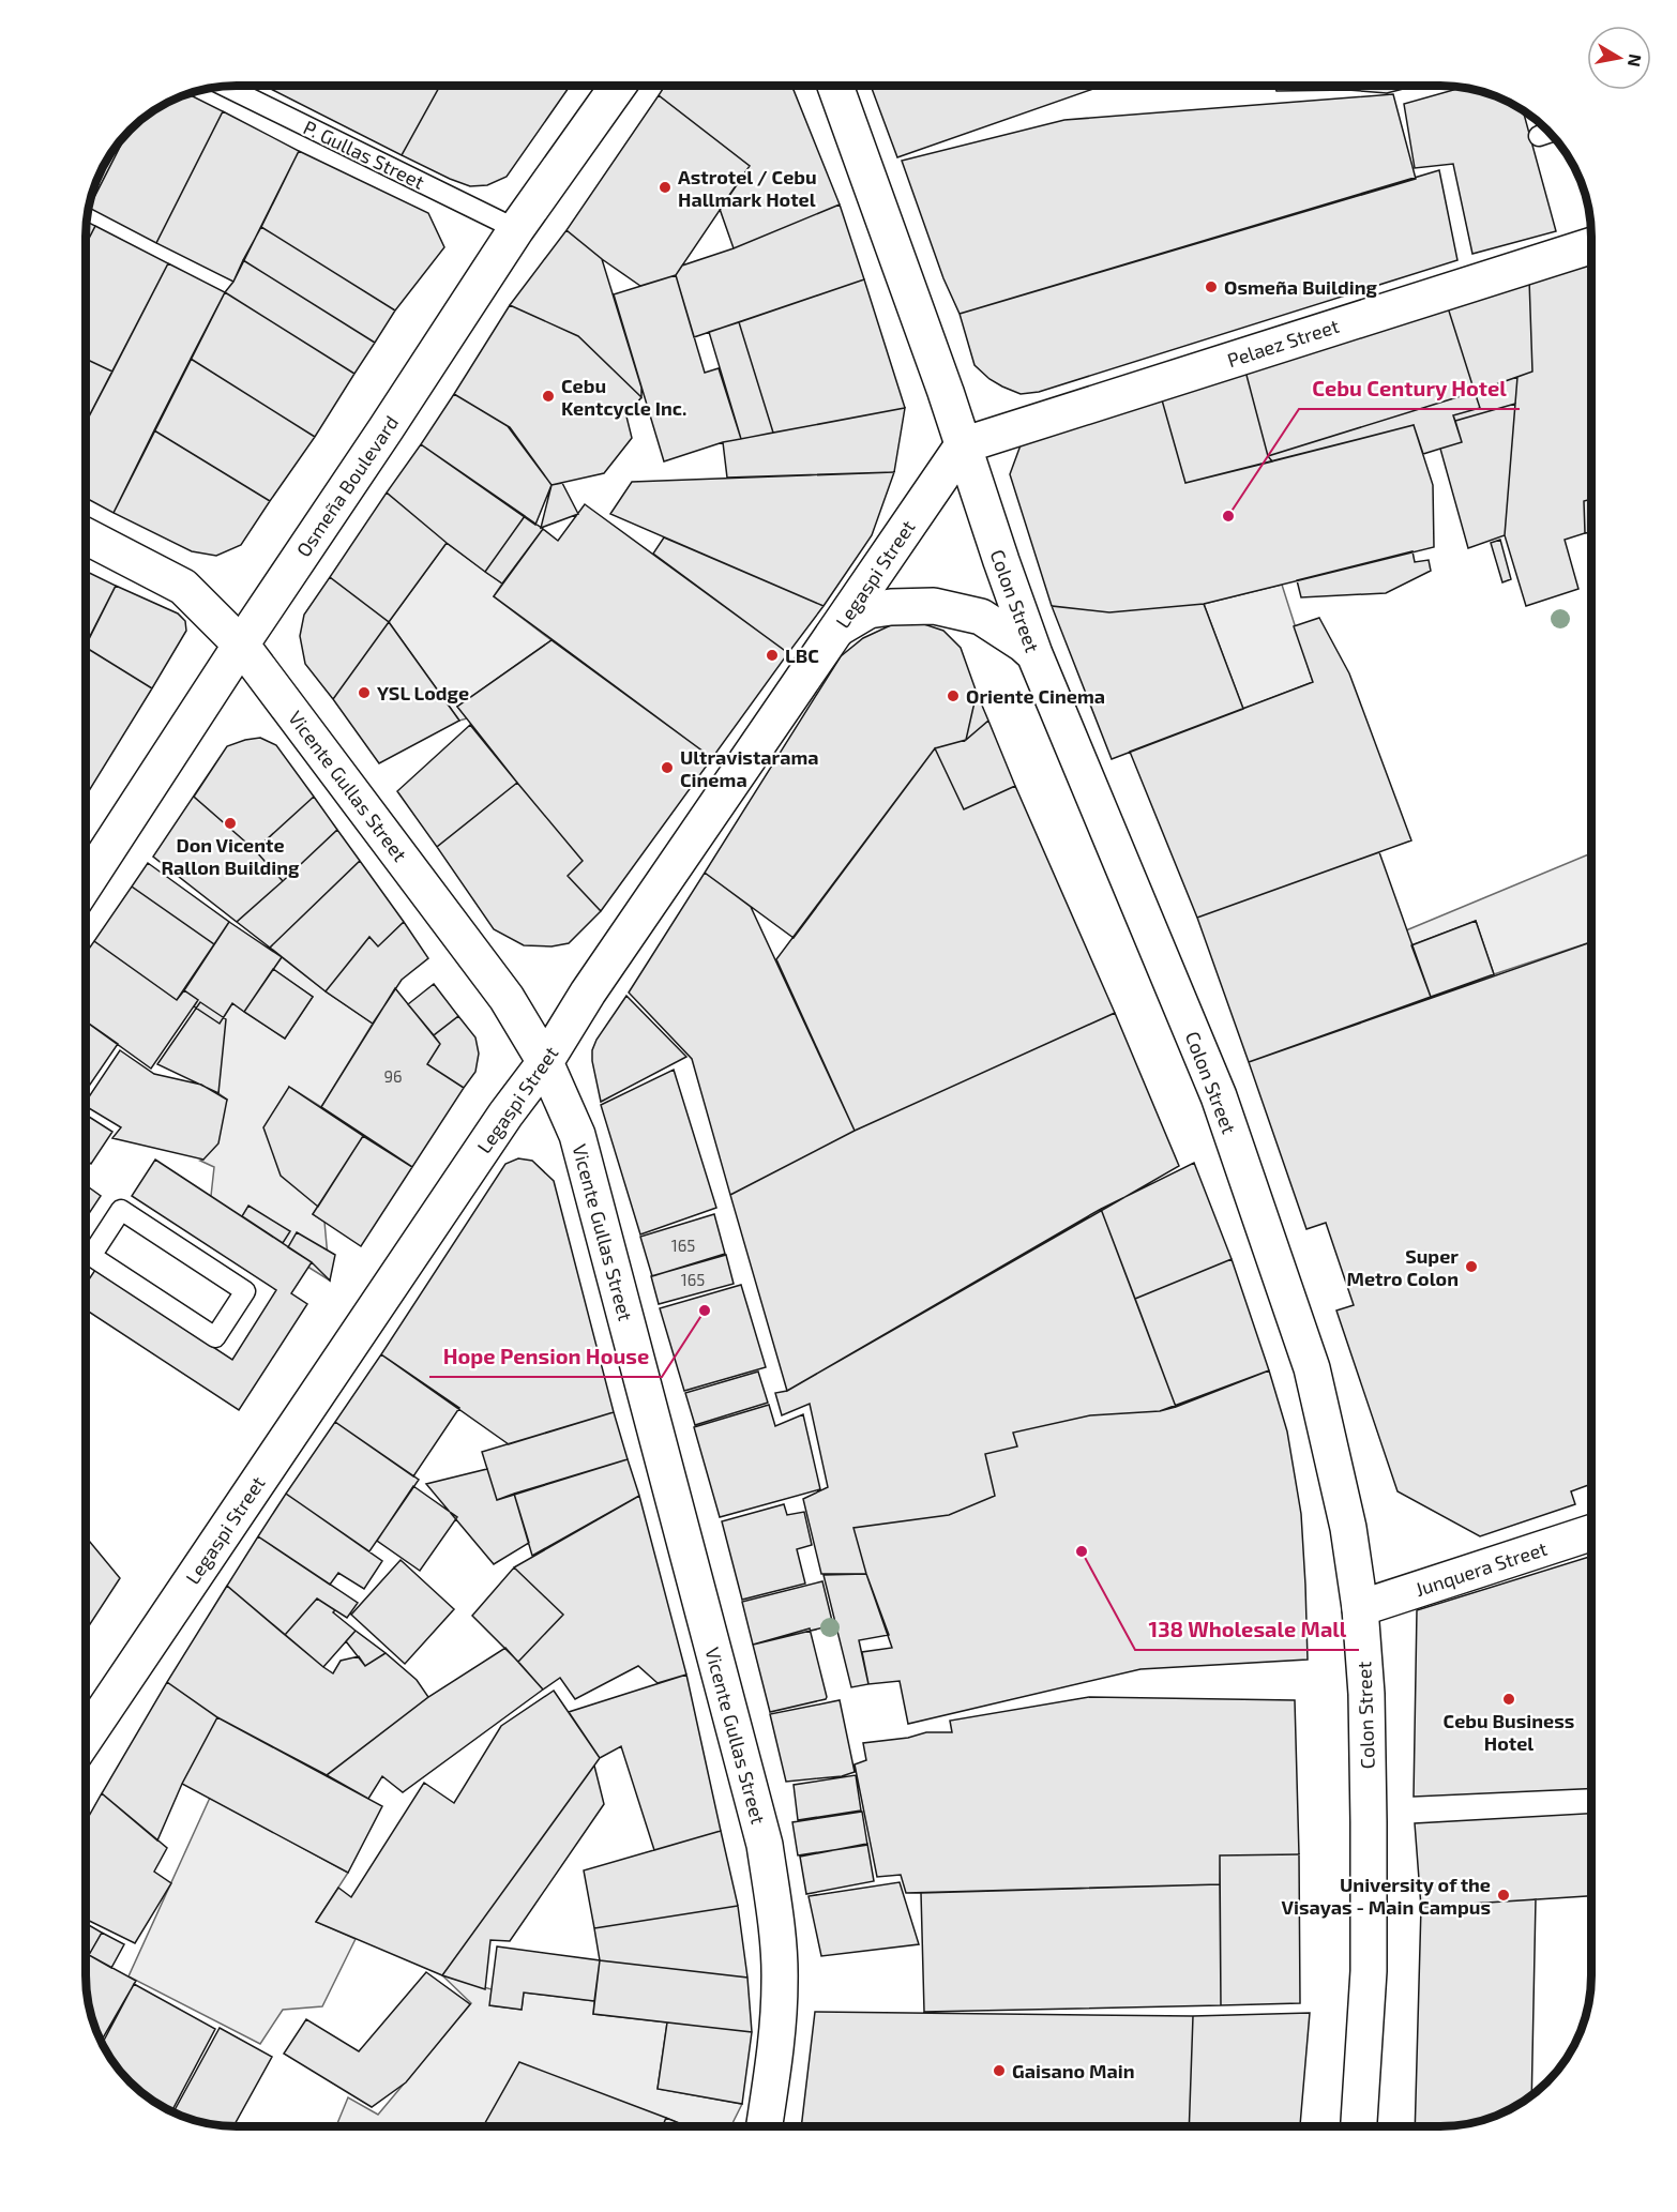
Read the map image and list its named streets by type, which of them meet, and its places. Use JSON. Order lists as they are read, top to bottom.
{
  "streets": {
    "street": [
      "Pelaez Street",
      "Osmeña Boulevard",
      "Legaspi Street",
      "Colon Street",
      "Vicente Gullas Street",
      "Junquera Street"
    ],
    "lane": ["P. Gullas Street"]
  },
  "crossings": [
    ["P. Gullas Street", "Osmeña Boulevard"],
    ["Pelaez Street", "Legaspi Street"],
    ["Pelaez Street", "Colon Street"],
    ["Osmeña Boulevard", "Vicente Gullas Street"],
    ["Legaspi Street", "Colon Street"],
    ["Legaspi Street", "Vicente Gullas Street"],
    ["Colon Street", "Junquera Street"]
  ],
  "places": [
    "Astrotel / Cebu Hallmark Hotel",
    "Osmeña Building",
    "Cebu Kentcycle Inc.",
    "Cebu Century Hotel",
    "LBC",
    "YSL Lodge",
    "Oriente Cinema",
    "Ultravistarama Cinema",
    "Don Vicente Rallon Building",
    "Super Metro Colon",
    "Hope Pension House",
    "138 Wholesale Mall",
    "Cebu Business Hotel",
    "University of the Visayas - Main Campus",
    "Gaisano Main"
  ],
  "house_numbers": ["96", "165", "165"],
  "north": "right"
}
